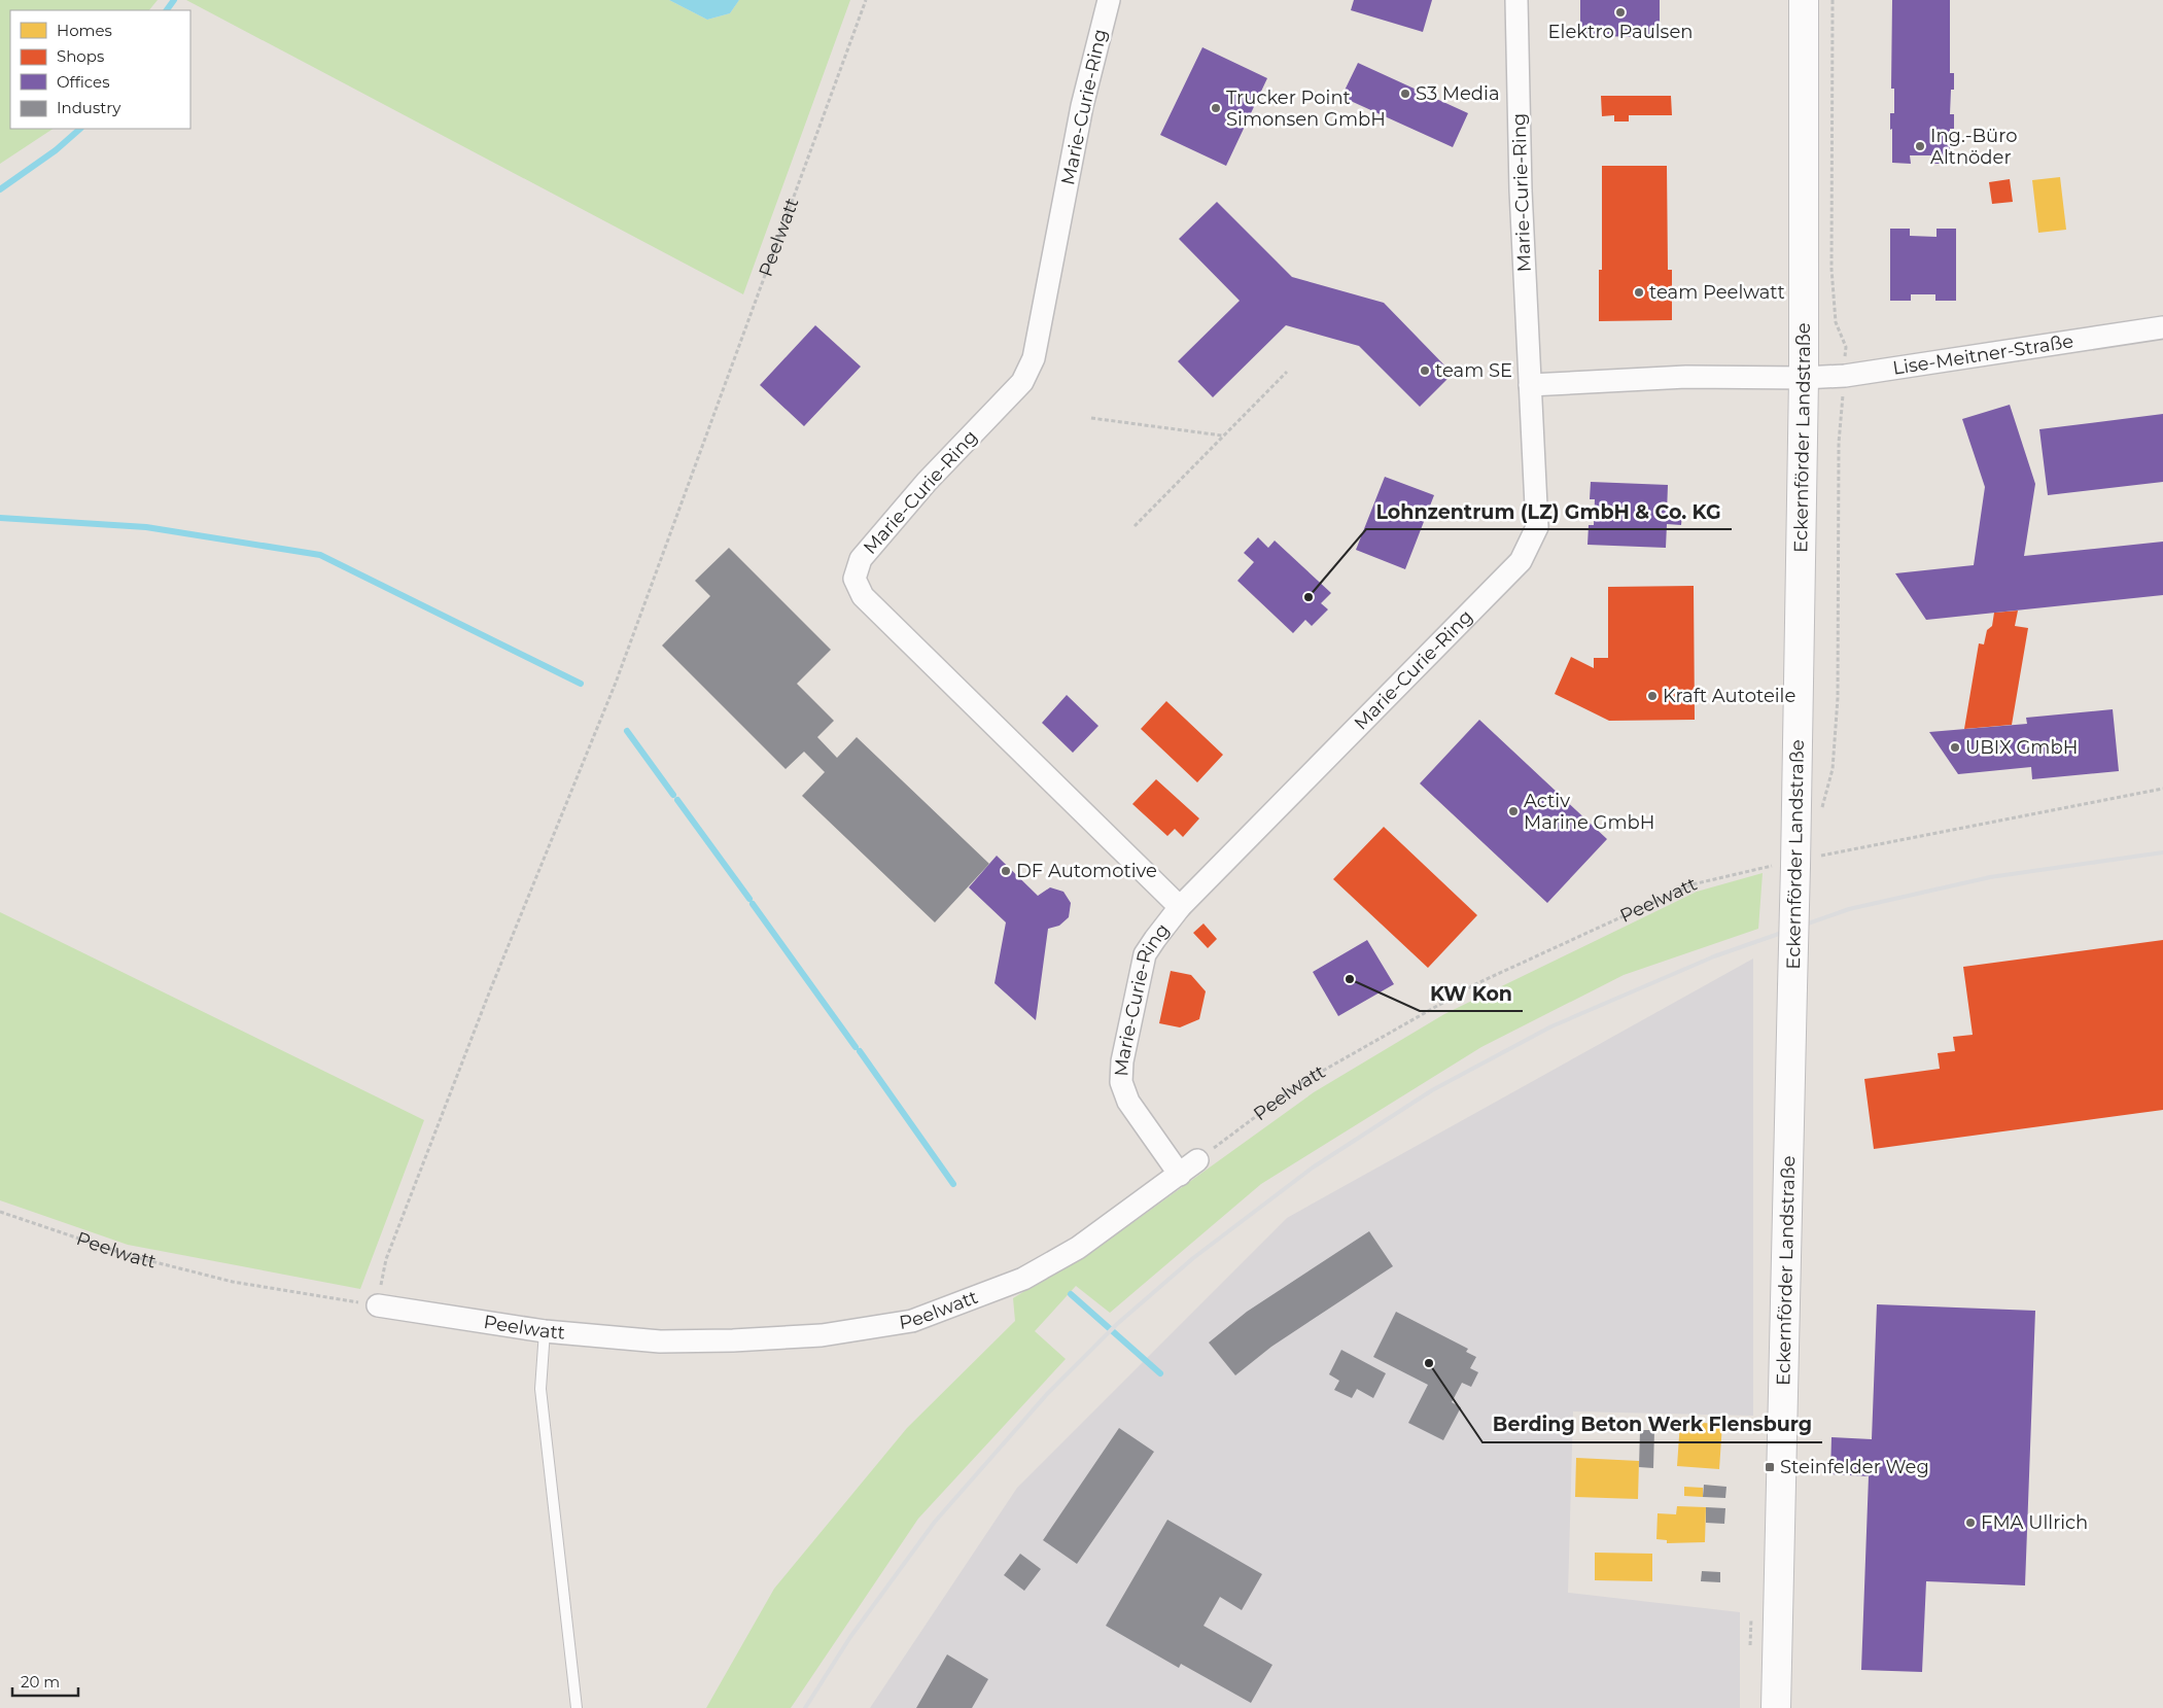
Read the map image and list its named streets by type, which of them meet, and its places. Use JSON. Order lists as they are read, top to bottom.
{
  "streets": {
    "street": [
      "Marie-Curie-Ring",
      "Peelwatt",
      "Lise-Meitner-Straße",
      "Eckernförder Landstraße"
    ]
  },
  "crossings": [
    ["Marie-Curie-Ring", "Peelwatt"],
    ["Peelwatt", "Eckernförder Landstraße"],
    ["Lise-Meitner-Straße", "Eckernförder Landstraße"]
  ],
  "places": {
    "other": [
      "Elektro Paulsen",
      "S3 Media",
      "Trucker Point Simonsen GmbH",
      "Ing.-Büro Altnöder",
      "team Peelwatt",
      "team SE",
      "Lohnzentrum (LZ) GmbH & Co. KG",
      "Kraft Autoteile",
      "UBIX GmbH",
      "Activ Marine GmbH",
      "DF Automotive",
      "KW Kon",
      "Berding Beton Werk Flensburg",
      "FMA Ullrich"
    ],
    "transit": ["Steinfelder Weg"]
  },
  "legend": [
    "Homes",
    "Shops",
    "Offices",
    "Industry"
  ],
  "scale_bar": "20 m"
}
